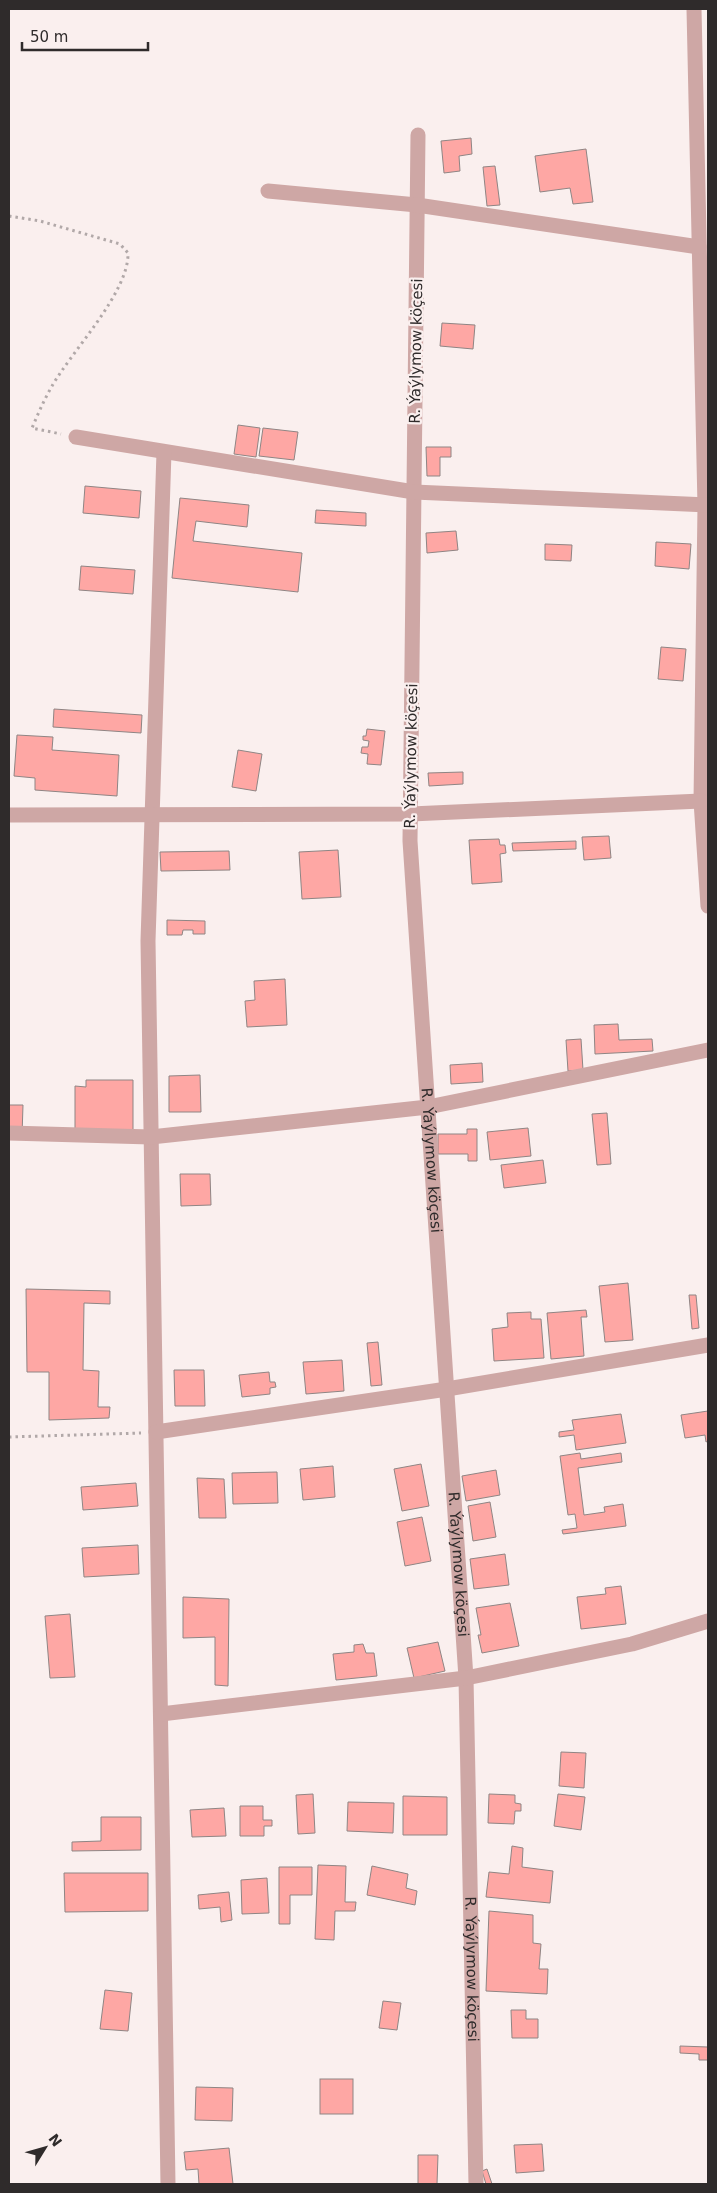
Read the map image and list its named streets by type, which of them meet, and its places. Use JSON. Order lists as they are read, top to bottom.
{
  "streets": {
    "street": ["R. Ýaýlymow köçesi"]
  },
  "scale_bar": "50 m",
  "north": "top right"
}
